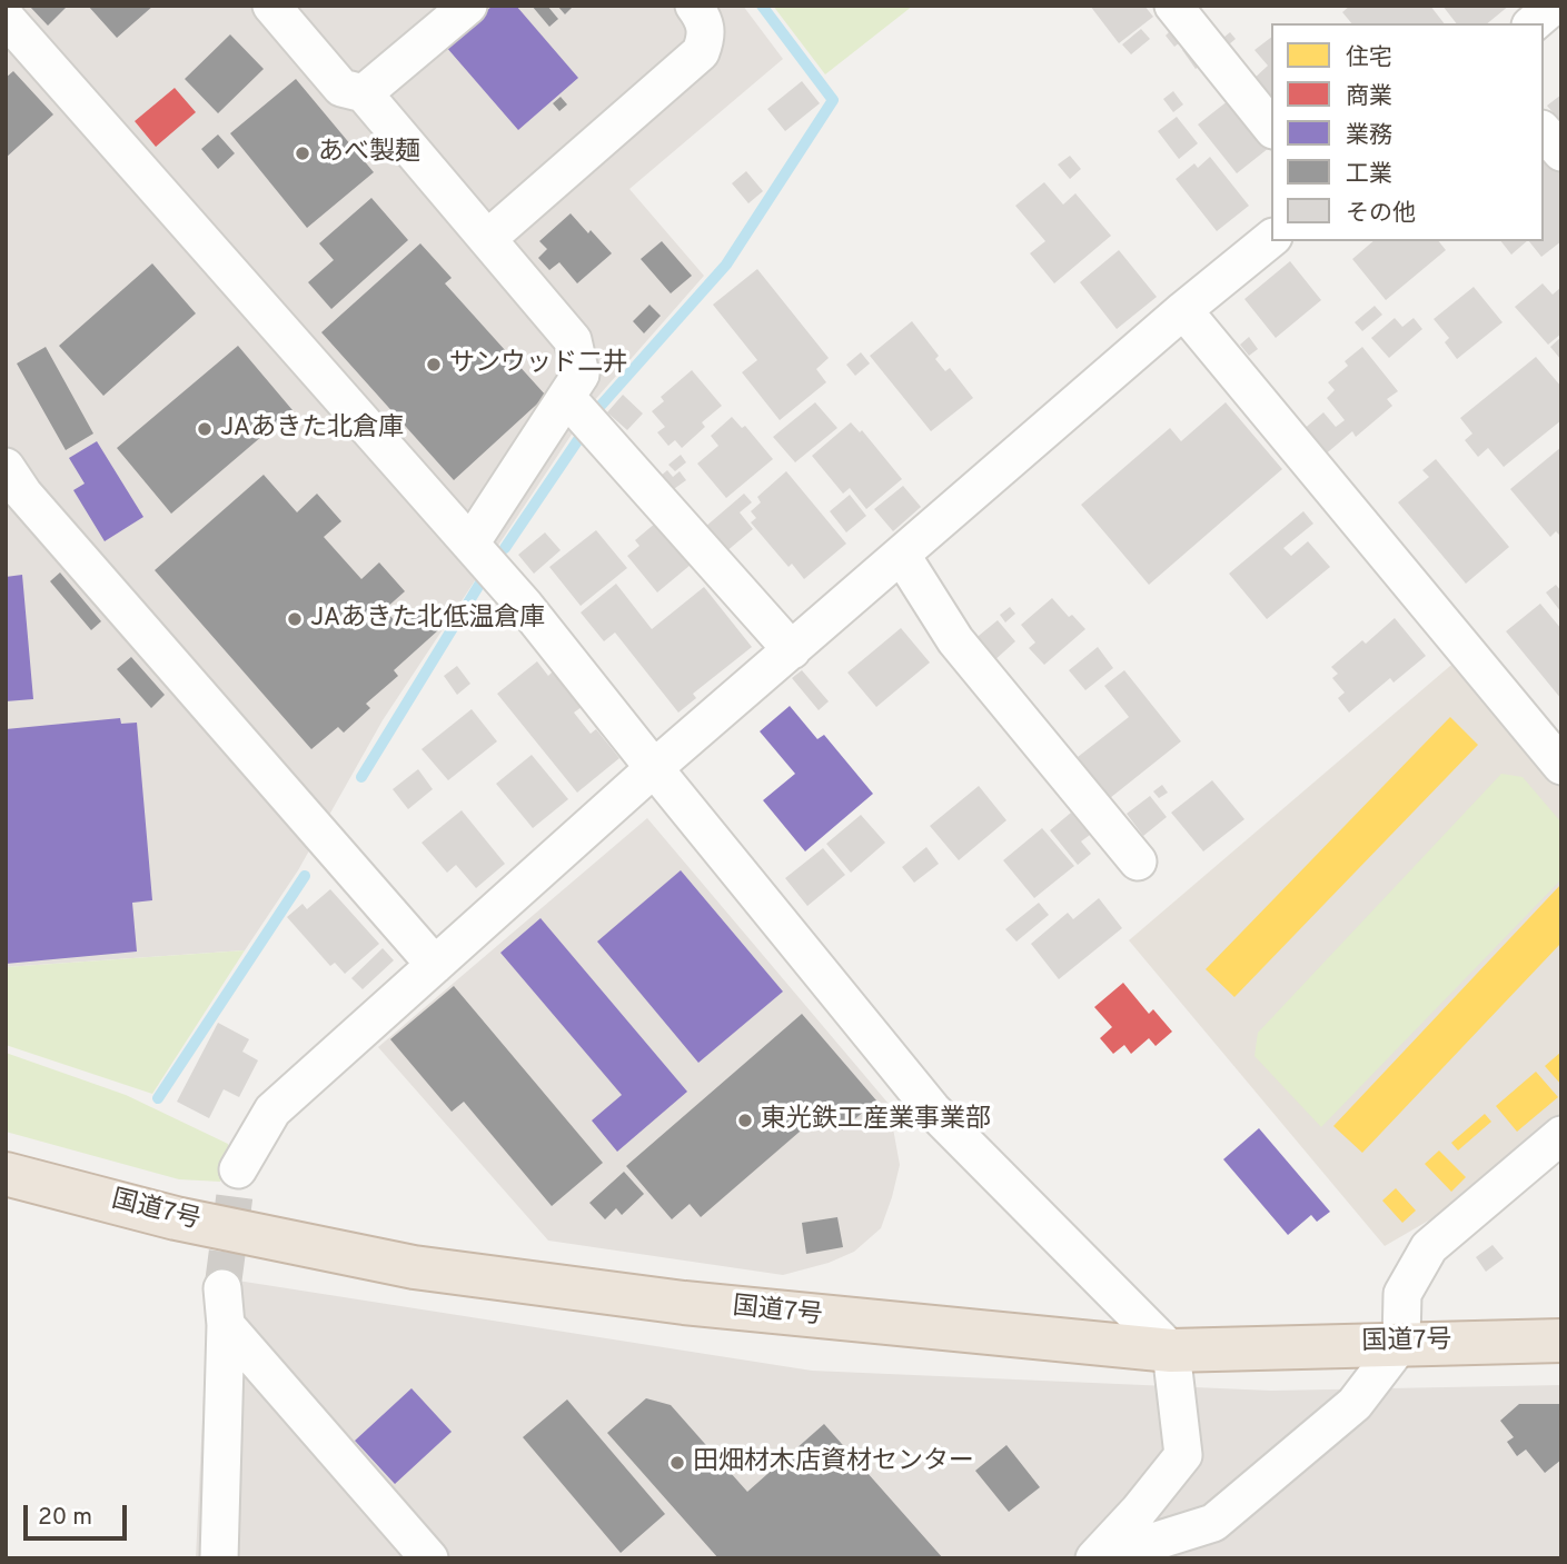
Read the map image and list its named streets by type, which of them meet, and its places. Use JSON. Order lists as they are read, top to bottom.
{
  "streets": {
    "highway": ["国道7号"]
  },
  "places": [
    "あべ製麺",
    "サンウッド二井",
    "JAあきた北倉庫",
    "JAあきた北低温倉庫",
    "東光鉄工産業事業部",
    "田畑材木店資材センター"
  ],
  "legend": [
    "住宅",
    "商業",
    "業務",
    "工業",
    "その他"
  ],
  "scale_bar": "20 m"
}
